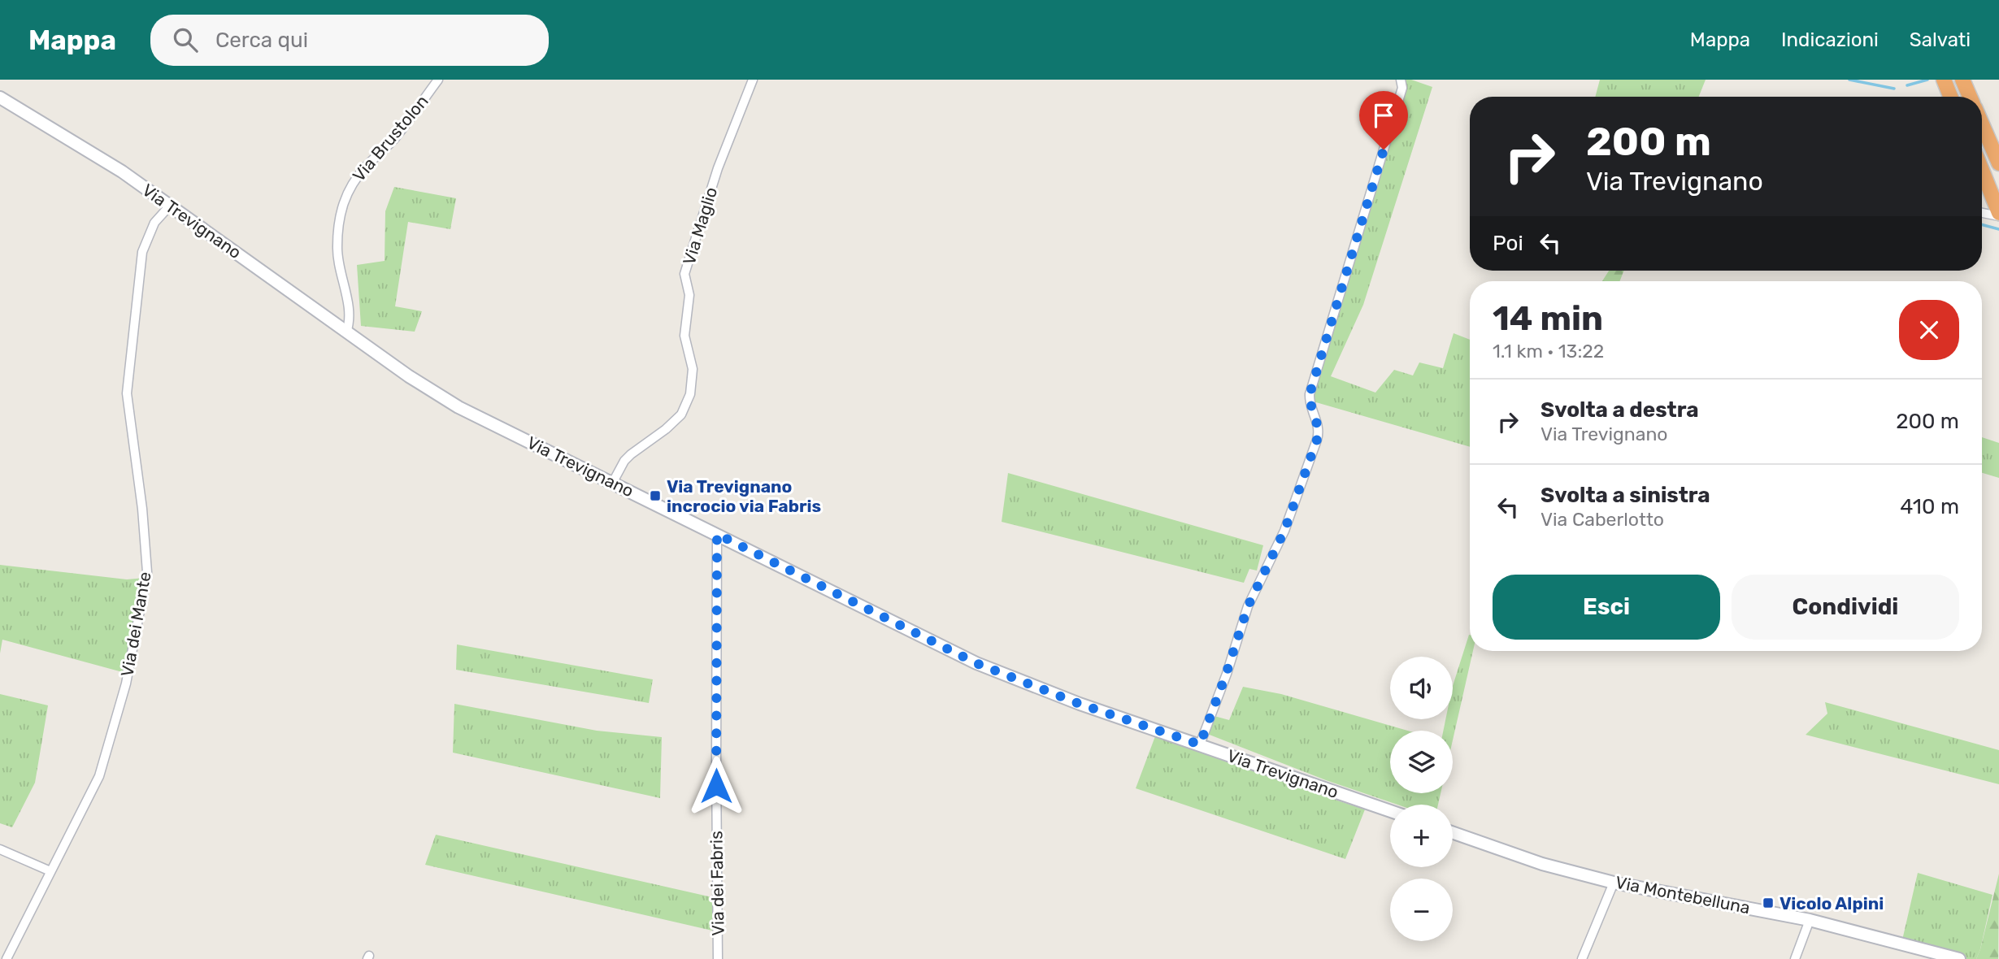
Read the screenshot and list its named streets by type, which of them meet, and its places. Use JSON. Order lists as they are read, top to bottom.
{
  "streets": {
    "main road": ["Via Trevignano", "Via Montebelluna"],
    "street": [
      "Via Brustolon",
      "Via Maglio",
      "Via dei Mante",
      "Via dei Fabris"
    ]
  },
  "crossings": [
    ["Via Brustolon", "Via Trevignano"],
    ["Via Trevignano", "Via Maglio"],
    ["Via Trevignano", "Via dei Mante"],
    ["Via Trevignano", "Via dei Fabris"]
  ],
  "places": {
    "transit": ["Via Trevignano incrocio via Fabris", "Vicolo Alpini"]
  },
  "page": {
    "header": "Mappa",
    "search": "Cerca qui",
    "nav": ["Mappa", "Indicazioni", "Salvati"],
    "turn": ["200 m", "Via Trevignano"],
    "then": "Poi",
    "heading": ["14 min", "1.1 km · 13:22"],
    "list": [
      {
        "name": "Svolta a destra",
        "note": "Via Trevignano",
        "value": "200 m"
      },
      {
        "name": "Svolta a sinistra",
        "note": "Via Caberlotto",
        "value": "410 m"
      }
    ],
    "buttons": ["Esci", "Condividi"],
    "map_buttons": ["+", "−"]
  }
}
